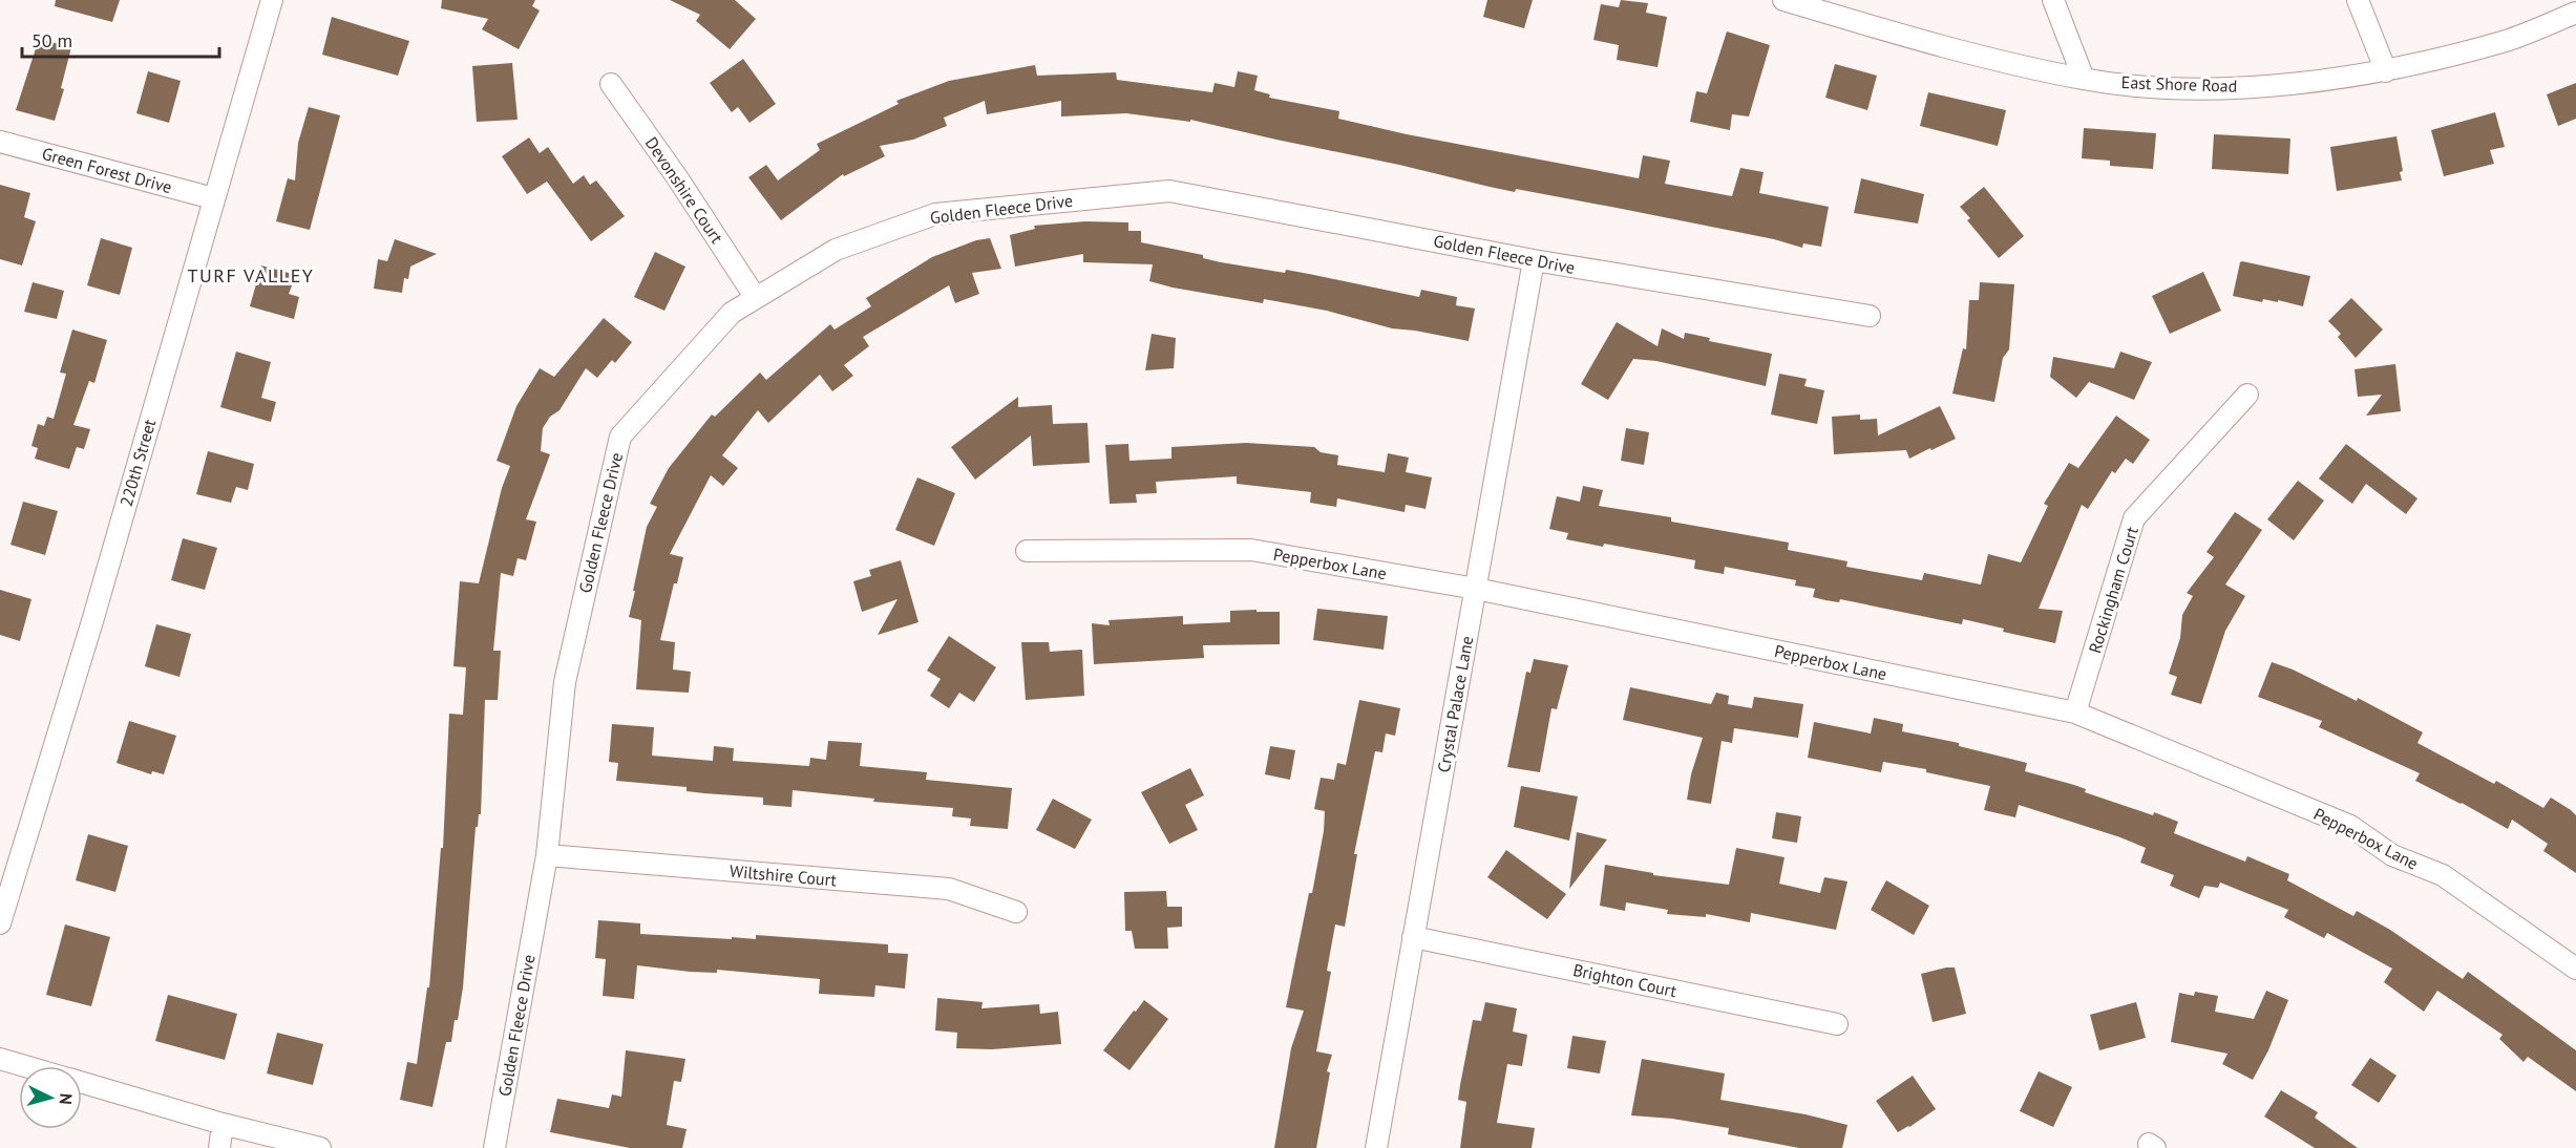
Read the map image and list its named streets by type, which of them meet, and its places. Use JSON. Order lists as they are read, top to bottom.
{
  "streets": {
    "street": [
      "East Shore Road",
      "Green Forest Drive",
      "Devonshire Court",
      "Golden Fleece Drive",
      "220th Street",
      "Pepperbox Lane",
      "Rockingham Court",
      "Crystal Palace Lane",
      "Wiltshire Court",
      "Brighton Court"
    ]
  },
  "crossings": [
    ["Green Forest Drive", "220th Street"],
    ["Devonshire Court", "Golden Fleece Drive"],
    ["Golden Fleece Drive", "Crystal Palace Lane"],
    ["Golden Fleece Drive", "Wiltshire Court"],
    ["Pepperbox Lane", "Rockingham Court"],
    ["Pepperbox Lane", "Crystal Palace Lane"],
    ["Crystal Palace Lane", "Brighton Court"]
  ],
  "districts": ["TURF VALLEY"],
  "scale_bar": "50 m",
  "north": "right"
}
